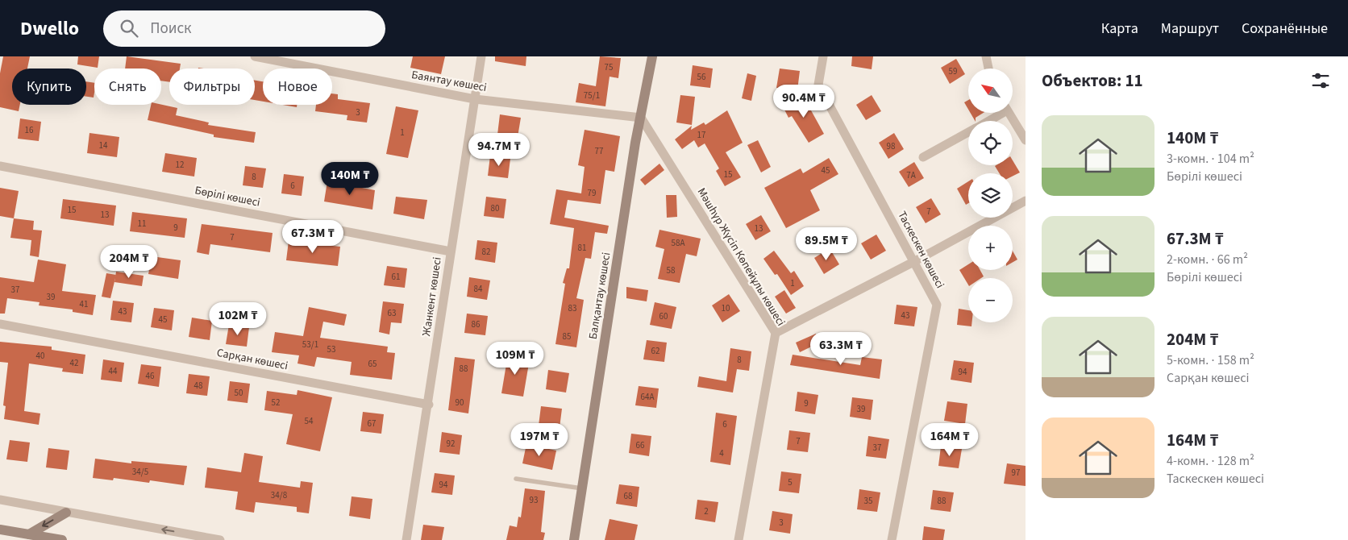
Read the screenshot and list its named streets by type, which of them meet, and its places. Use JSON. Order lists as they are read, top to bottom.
{
  "streets": {
    "street": [
      "Баянтау көшесі",
      "Бөрілі көшесі",
      "Таскескен көшесі",
      "Мәшһүр Жүсіп Көпейұлы көшесі",
      "Балқантау көшесі",
      "Жанкент көшесі",
      "Сарқан көшесі"
    ]
  },
  "crossings": [
    ["Баянтау көшесі", "Мәшһүр Жүсіп Көпейұлы көшесі"],
    ["Баянтау көшесі", "Балқантау көшесі"],
    ["Баянтау көшесі", "Жанкент көшесі"],
    ["Бөрілі көшесі", "Жанкент көшесі"],
    ["Мәшһүр Жүсіп Көпейұлы көшесі", "Балқантау көшесі"],
    ["Жанкент көшесі", "Сарқан көшесі"]
  ],
  "house_numbers": [
    "75",
    "59",
    "56",
    "75/1",
    "3",
    "16",
    "1",
    "17",
    "14",
    "98",
    "77",
    "12",
    "45",
    "15",
    "7А",
    "8",
    "6",
    "79",
    "80",
    "15",
    "7",
    "13",
    "11",
    "9",
    "13",
    "7",
    "58А",
    "81",
    "82",
    "58",
    "61",
    "1",
    "84",
    "37",
    "39",
    "41",
    "83",
    "10",
    "43",
    "63",
    "43",
    "60",
    "45",
    "86",
    "85",
    "53/1",
    "53",
    "62",
    "40",
    "8",
    "42",
    "65",
    "88",
    "44",
    "94",
    "46",
    "48",
    "50",
    "64А",
    "52",
    "90",
    "9",
    "39",
    "54",
    "67",
    "6",
    "7",
    "92",
    "66",
    "37",
    "4",
    "34/5",
    "97",
    "5",
    "94",
    "34/8",
    "68",
    "93",
    "35",
    "88",
    "2",
    "3"
  ],
  "north": "top left",
  "page": {
    "header": "Dwello",
    "search": "Поиск",
    "nav": ["Карта", "Маршрут", "Сохранённые"],
    "heading": "Объектов: 11",
    "map_buttons": ["+", "−"],
    "chip": [
      "Купить",
      "Снять",
      "Фильтры",
      "Новое"
    ],
    "price": [
      "90.4M ₸",
      "94.7M ₸",
      "140M ₸",
      "67.3M ₸",
      "89.5M ₸",
      "204M ₸",
      "102M ₸",
      "63.3M ₸",
      "109M ₸",
      "197M ₸",
      "164M ₸"
    ],
    "list": [
      {
        "name": "140M ₸",
        "note": "3-комн. · 104 m² · Бөрілі көшесі"
      },
      {
        "name": "67.3M ₸",
        "note": "2-комн. · 66 m² · Бөрілі көшесі"
      },
      {
        "name": "204M ₸",
        "note": "5-комн. · 158 m² · Сарқан көшесі"
      },
      {
        "name": "164M ₸",
        "note": "4-комн. · 128 m² · Таскескен көшесі"
      }
    ]
  }
}
